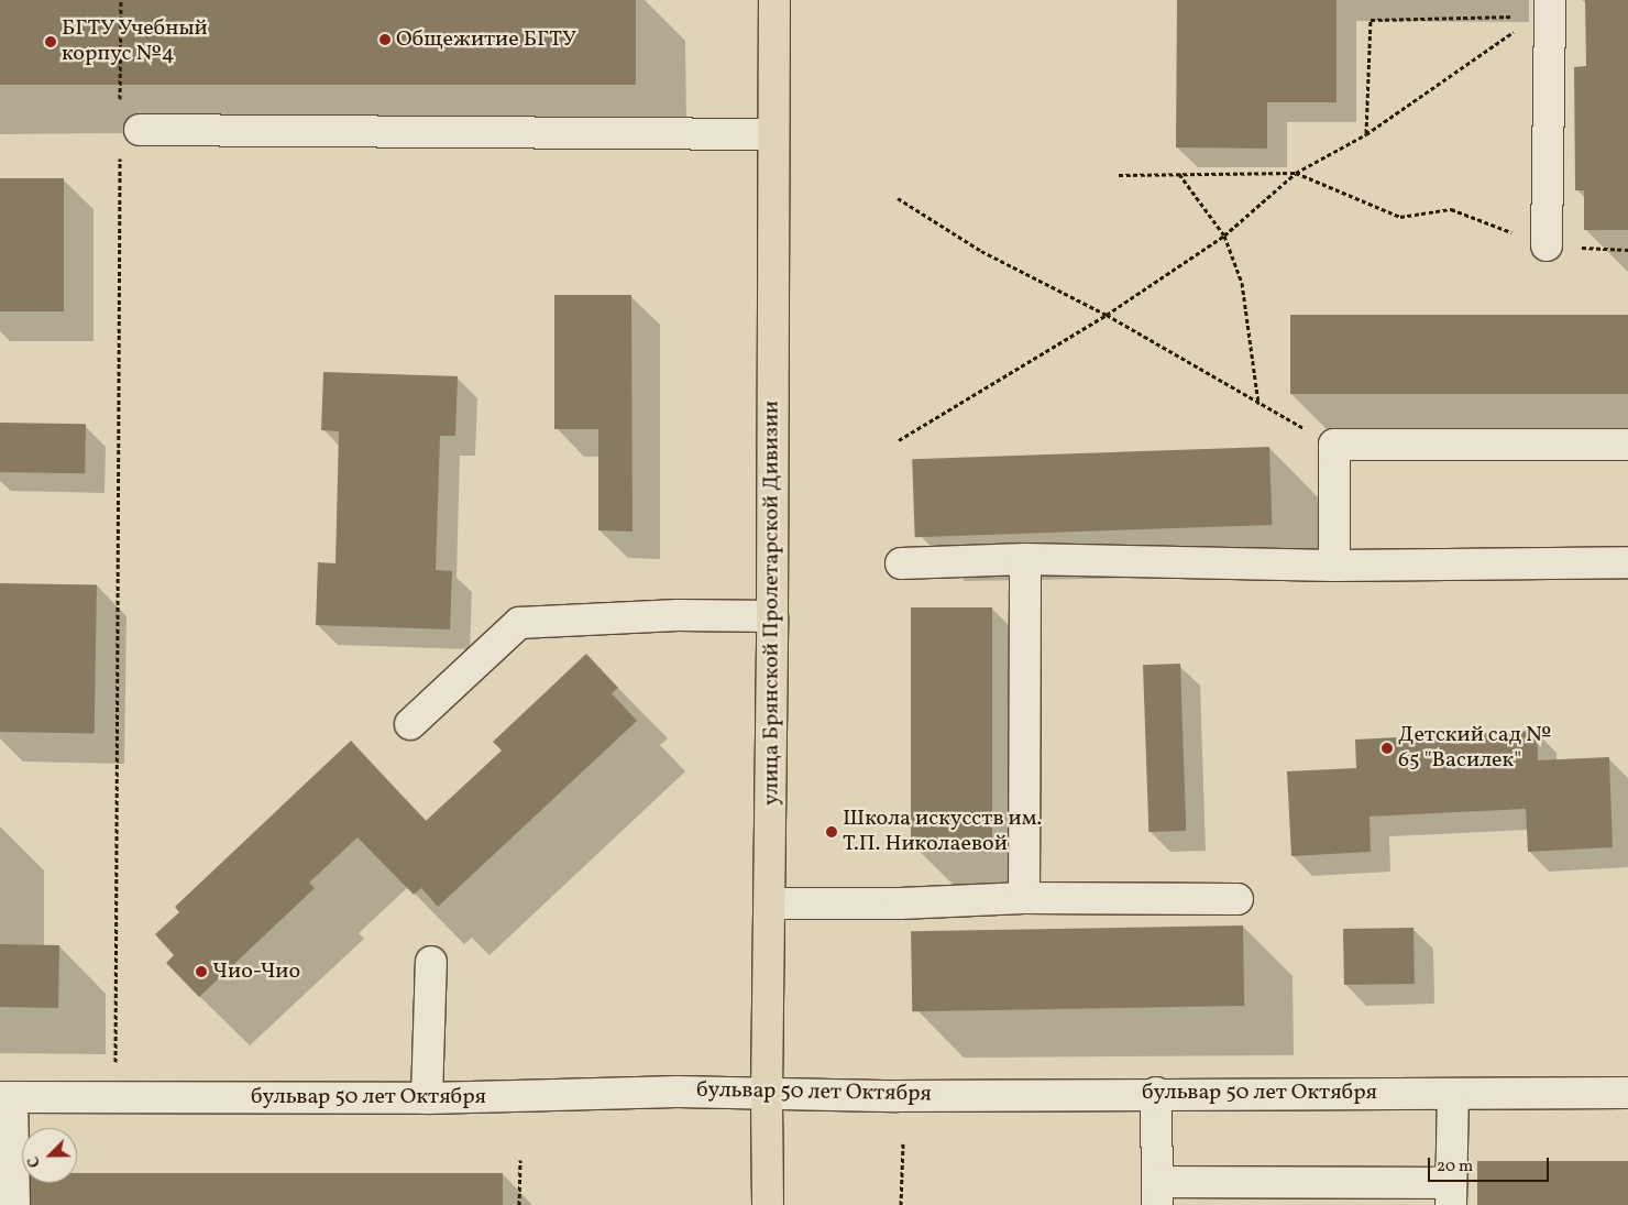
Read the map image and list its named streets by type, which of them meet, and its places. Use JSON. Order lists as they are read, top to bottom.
{
  "streets": {
    "main road": ["улица Брянской Пролетарской Дивизии"],
    "street": ["бульвар 50 лет Октября"]
  },
  "crossings": [
    ["улица Брянской Пролетарской Дивизии", "бульвар 50 лет Октября"]
  ],
  "places": [
    "Общежитие БГТУ",
    "БГТУ Учебный корпус №4",
    "Детский сад № 65 \"Василек\"",
    "Школа искусств им. Т.П. Николаевой",
    "Чио-Чио"
  ],
  "scale_bar": "20 m",
  "north": "bottom left"
}
